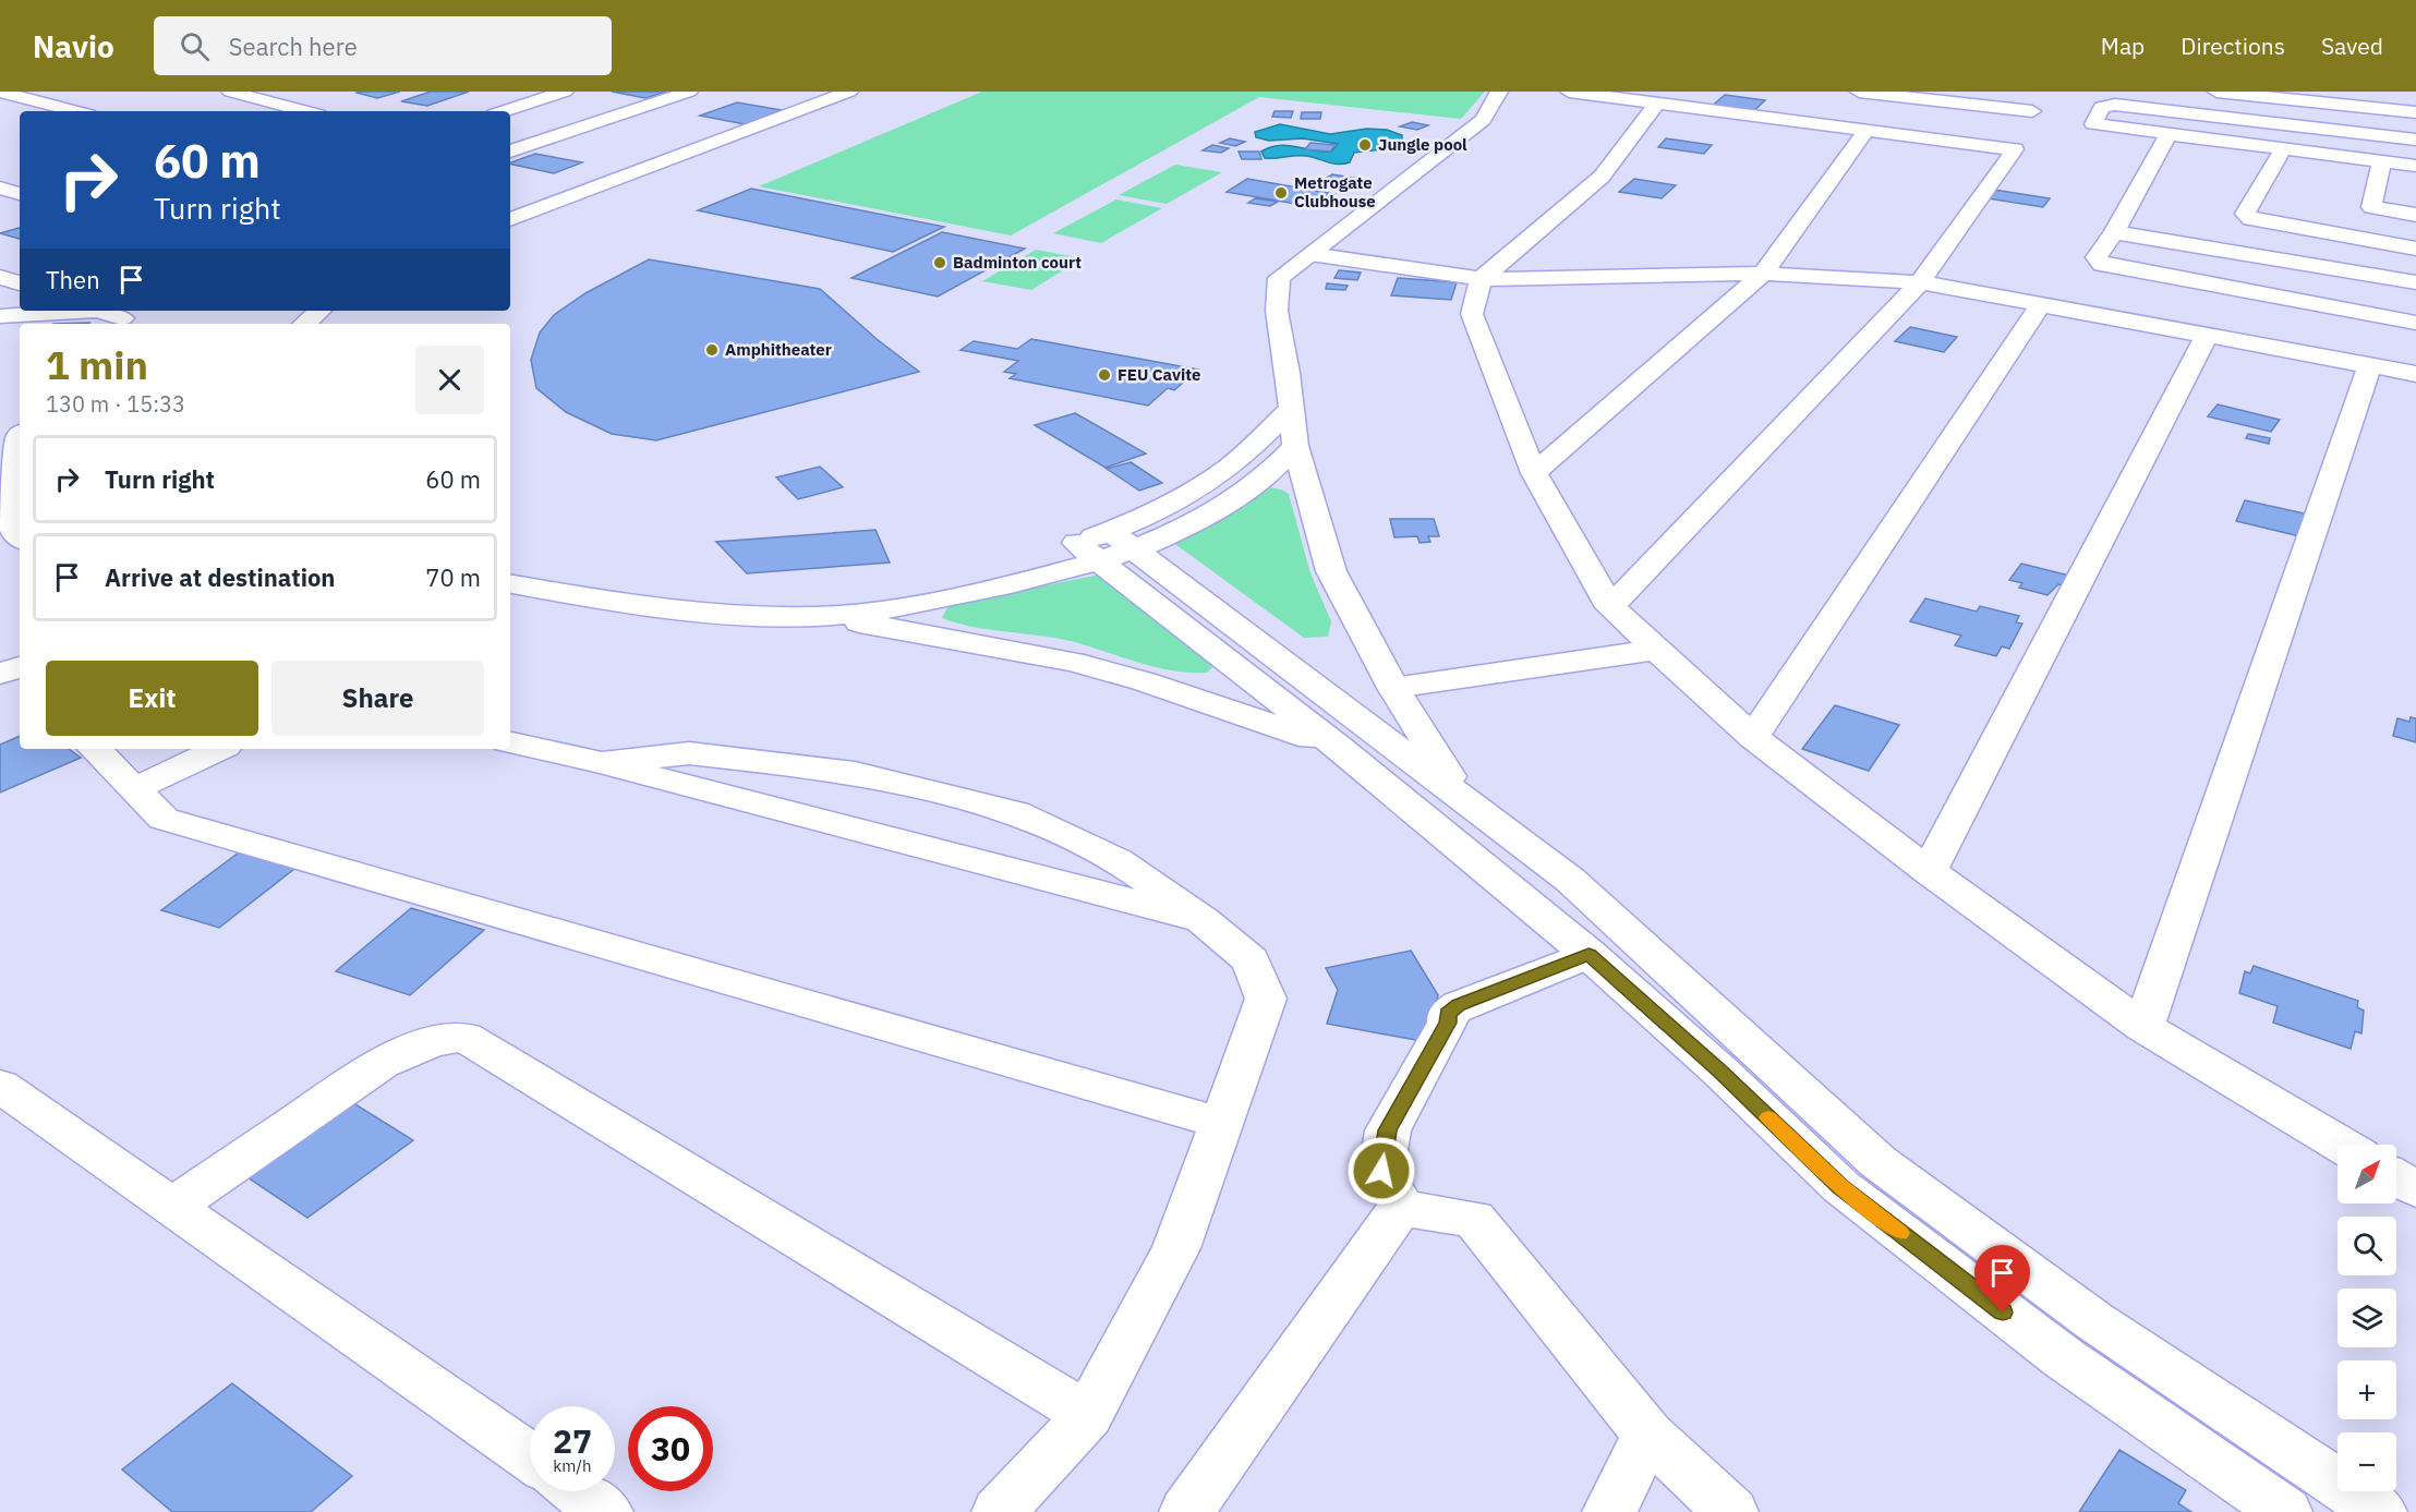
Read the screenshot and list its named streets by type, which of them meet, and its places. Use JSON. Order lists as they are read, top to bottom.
{
  "places": [
    "Jungle pool",
    "Metrogate Clubhouse",
    "Badminton court",
    "Amphitheater",
    "FEU Cavite"
  ],
  "north": "top right",
  "page": {
    "header": "Navio",
    "search": "Search here",
    "nav": ["Map", "Directions", "Saved"],
    "turn": ["60 m", "Turn right"],
    "then": "Then",
    "heading": ["1 min", "130 m · 15:33"],
    "list": [
      {
        "name": "Turn right",
        "value": "60 m"
      },
      {
        "name": "Arrive at destination",
        "value": "70 m"
      }
    ],
    "buttons": ["Exit", "Share"],
    "map_buttons": ["+", "−"],
    "speed": "27 km/h",
    "limit": "30"
  }
}
